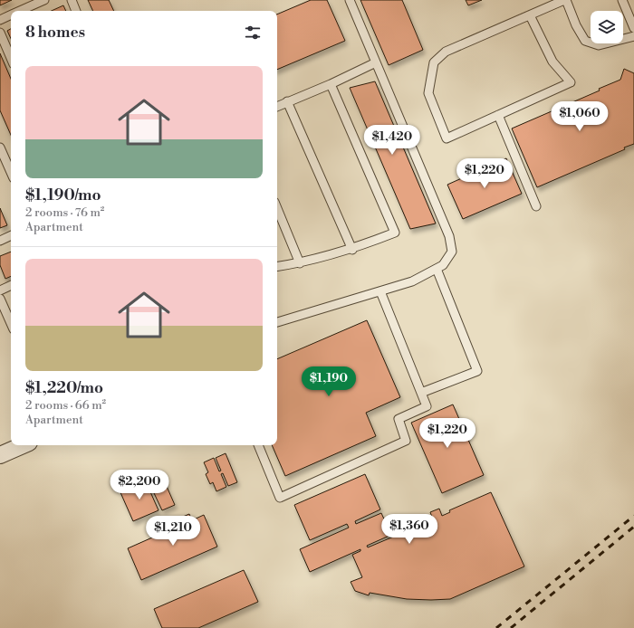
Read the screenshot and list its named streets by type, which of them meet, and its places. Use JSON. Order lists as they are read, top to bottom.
{
  "page": {
    "heading": "8 homes",
    "list": [
      {
        "name": "$1,190/mo",
        "note": "2 rooms · 76 m² · Apartment"
      },
      {
        "name": "$1,220/mo",
        "note": "2 rooms · 66 m² · Apartment"
      }
    ],
    "price": [
      "$1,060",
      "$1,420",
      "$1,220",
      "$1,190",
      "$1,220",
      "$2,200",
      "$1,360",
      "$1,210"
    ]
  }
}
